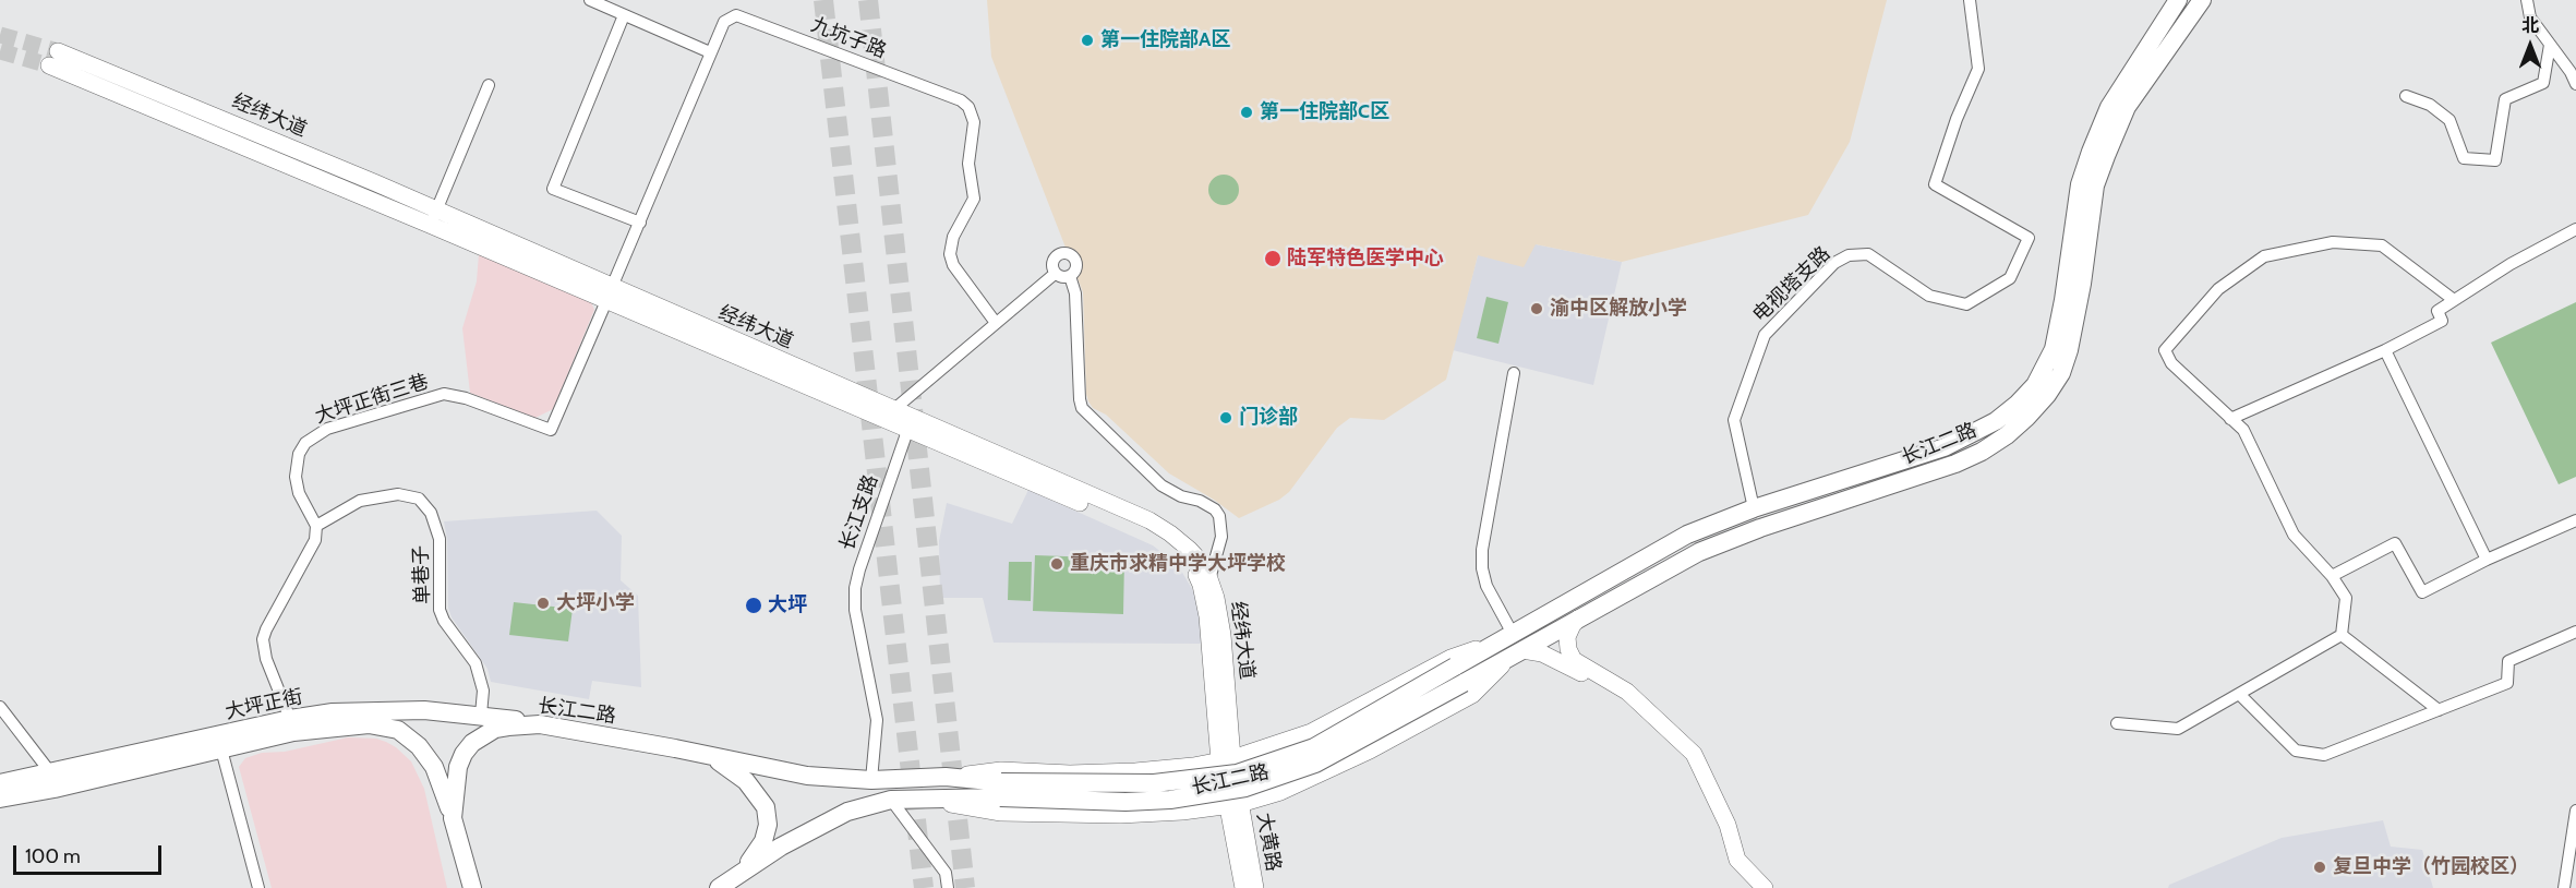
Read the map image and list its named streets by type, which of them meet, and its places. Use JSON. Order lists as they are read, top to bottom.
{
  "streets": {
    "main road": [
      "经纬大道",
      "长江二路",
      "大坪正街",
      "大黄路"
    ],
    "street": [
      "九坑子路",
      "电视塔支路",
      "大坪正街三巷",
      "长江支路",
      "单巷子"
    ]
  },
  "crossings": [
    ["九坑子路", "经纬大道"],
    ["九坑子路", "大坪正街三巷"],
    ["经纬大道", "长江二路"],
    ["经纬大道", "长江支路"],
    ["经纬大道", "大黄路"],
    ["电视塔支路", "长江二路"],
    ["大坪正街三巷", "单巷子"],
    ["长江二路", "长江支路"],
    ["长江二路", "大坪正街"],
    ["长江二路", "大黄路"],
    ["单巷子", "大坪正街"]
  ],
  "places": [
    "第一住院部A区",
    "第一住院部C区",
    "陆军特色医学中心",
    "渝中区解放小学",
    "门诊部",
    "重庆市求精中学大坪学校",
    "大坪小学",
    "大坪",
    "复旦中学（竹园校区）"
  ],
  "scale_bar": "100 m",
  "north": "top"
}
